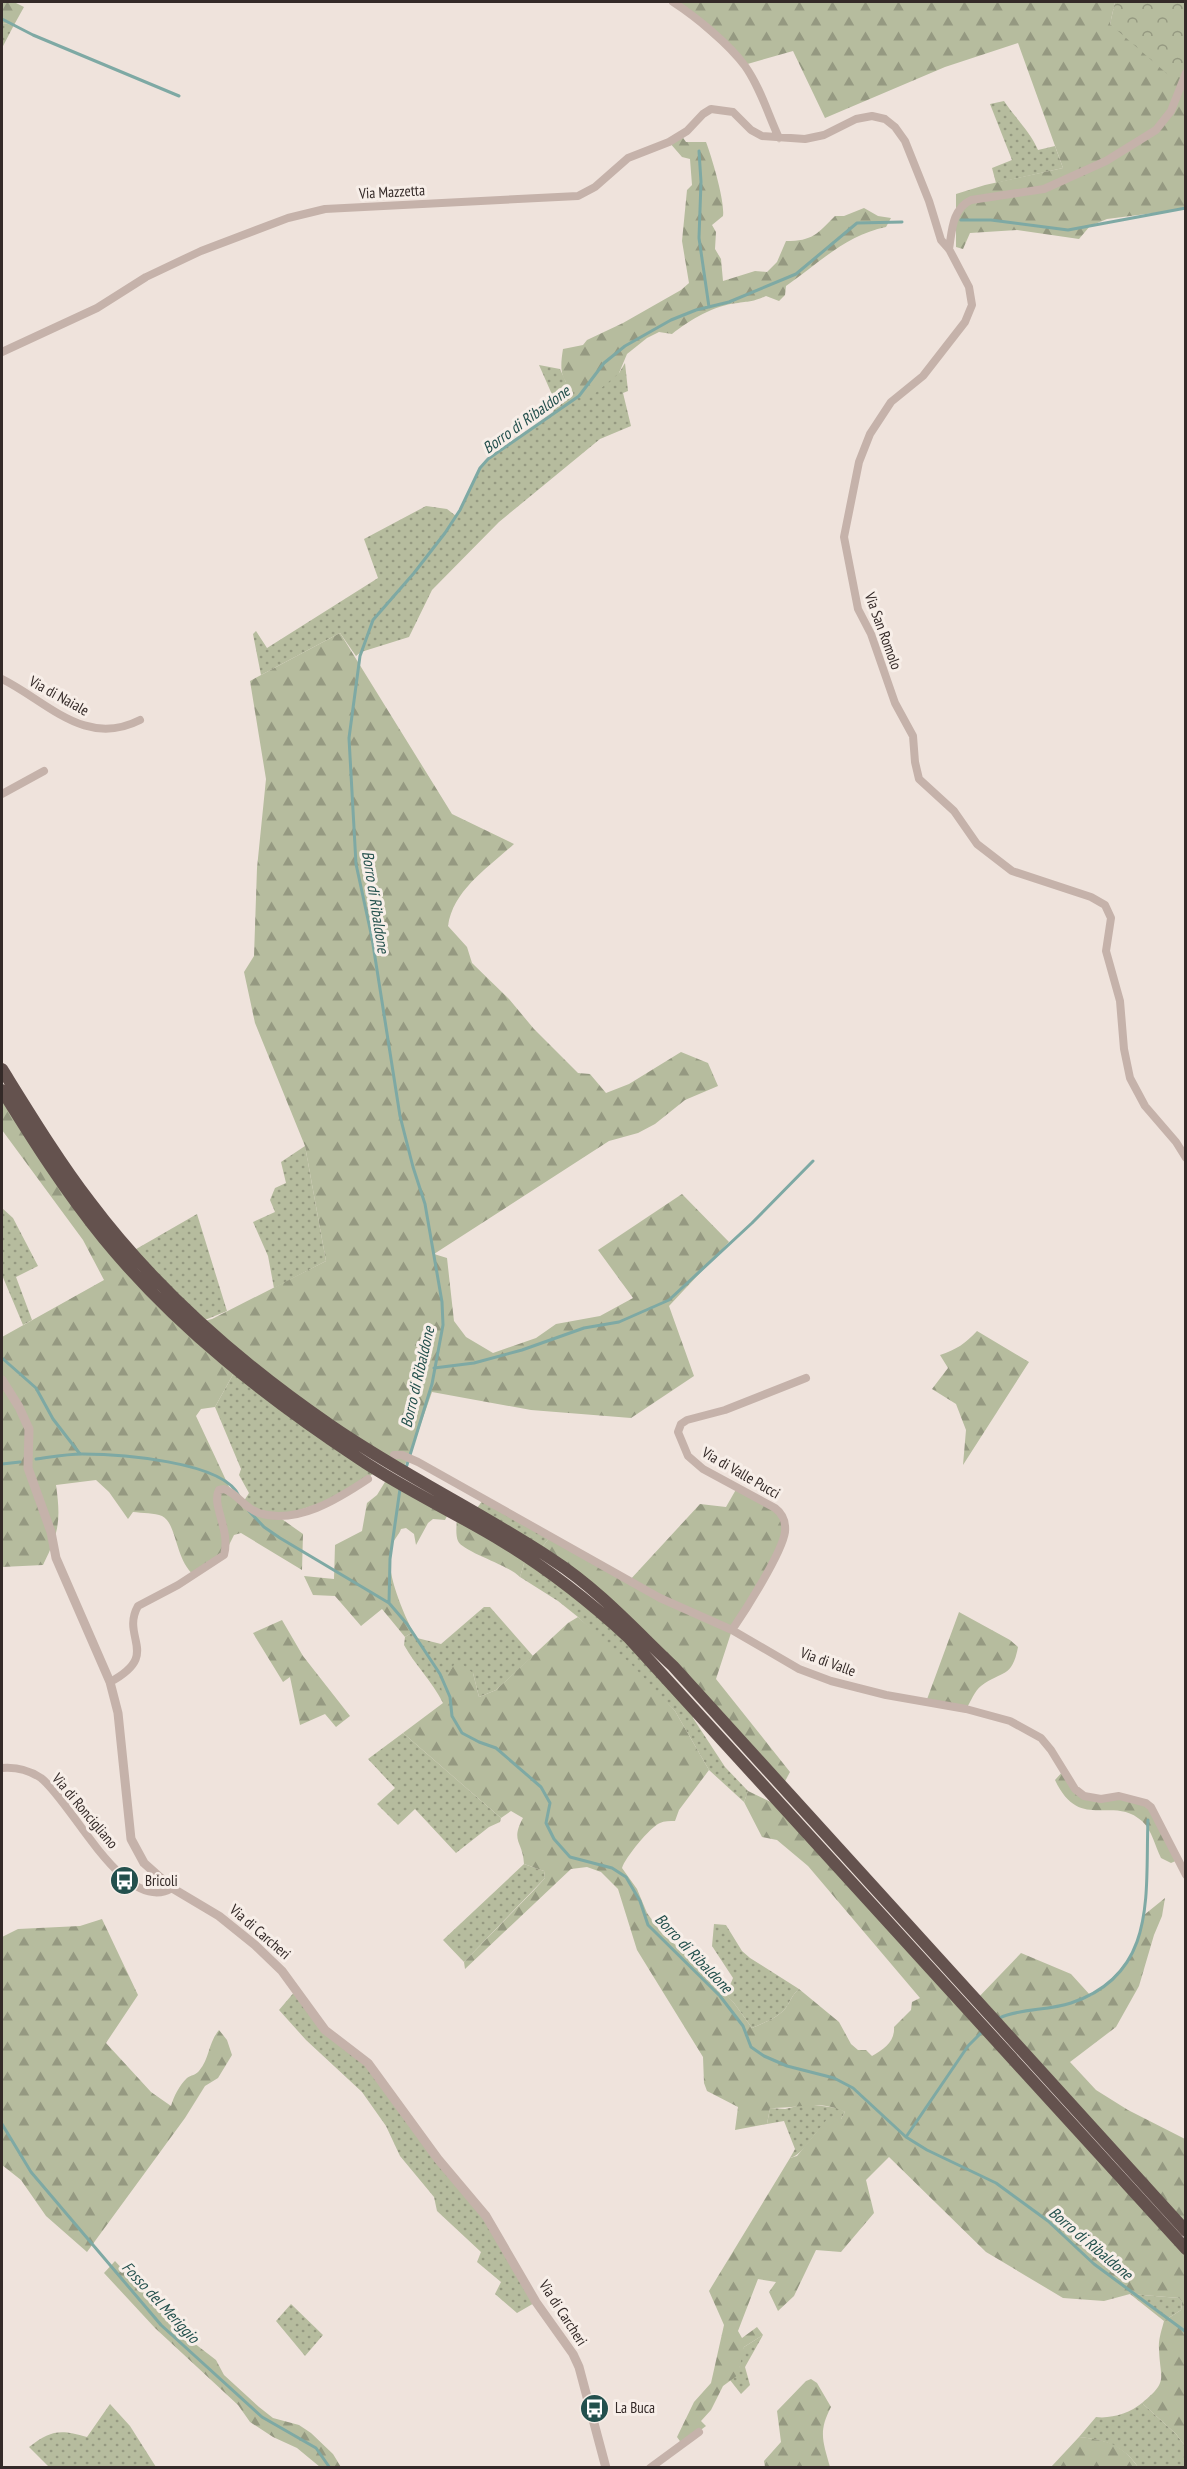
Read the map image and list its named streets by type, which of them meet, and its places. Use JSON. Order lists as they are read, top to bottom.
{
  "streets": {
    "street": [
      "Via Mazzetta",
      "Via San Romolo",
      "Via di Naiale",
      "Via di Valle Pucci",
      "Via di Valle",
      "Via di Roncigliano",
      "Via di Carcheri"
    ]
  },
  "crossings": [
    ["Via Mazzetta", "Via San Romolo"],
    ["Via di Valle Pucci", "Via di Valle"],
    ["Via di Roncigliano", "Via di Carcheri"]
  ],
  "water": ["Borro di Ribaldone", "Fosso del Meriggio"],
  "places": {
    "bus stop": ["Bricoli", "La Buca"]
  }
}
